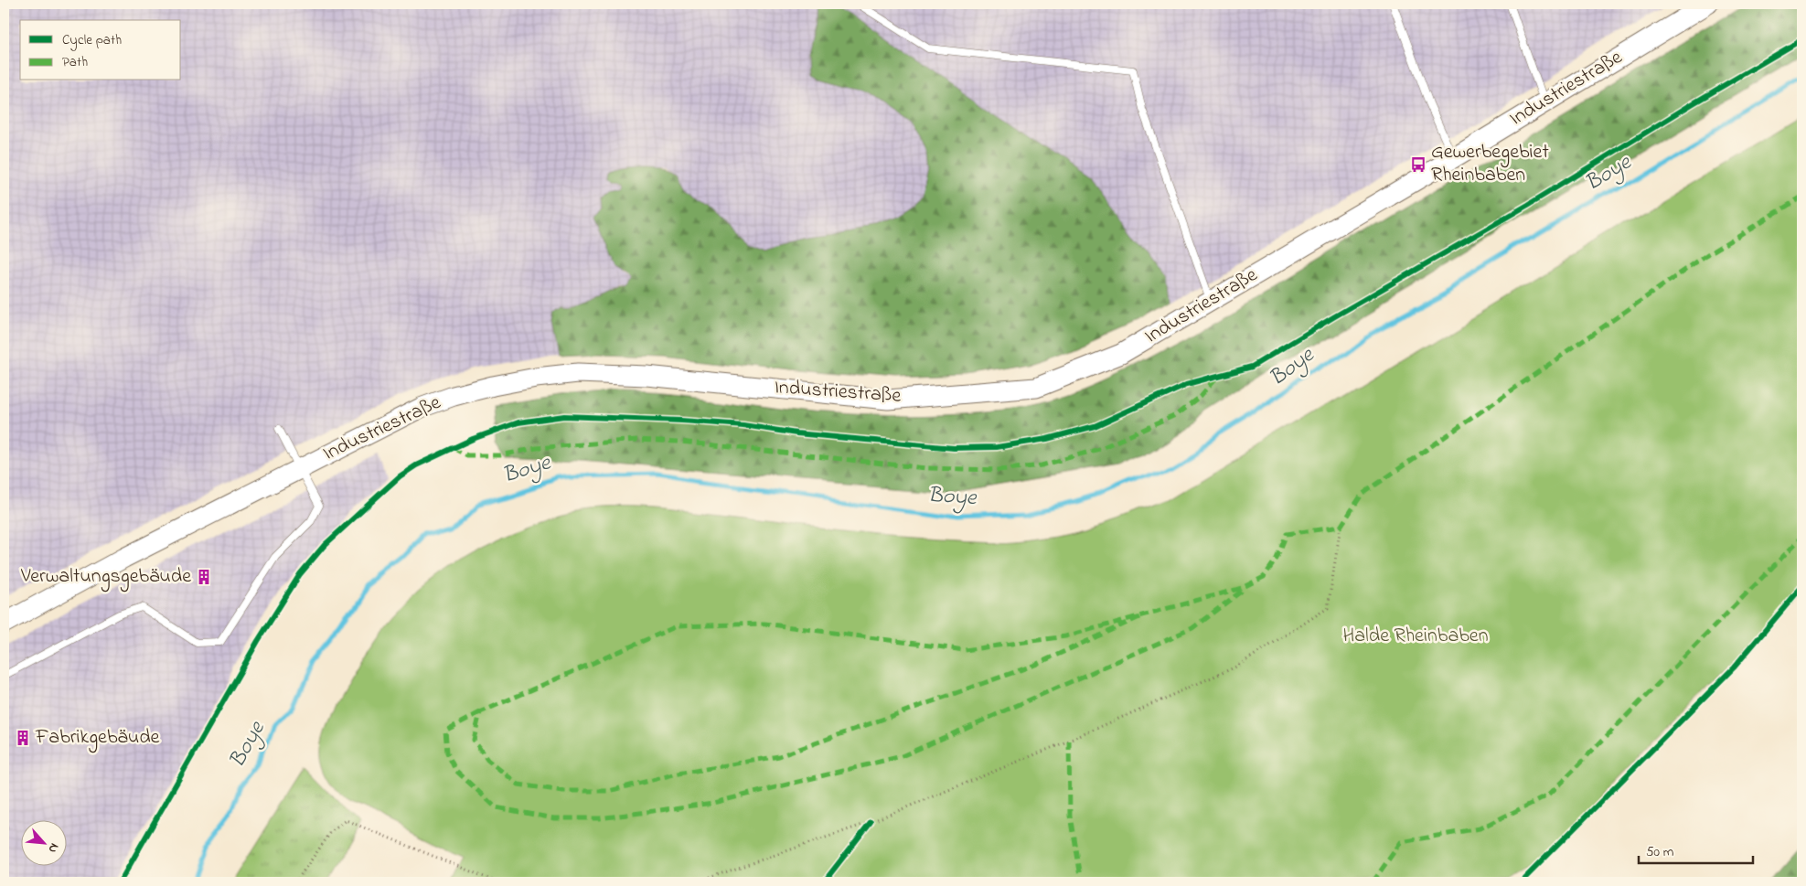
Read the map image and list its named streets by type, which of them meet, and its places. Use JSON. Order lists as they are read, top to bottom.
{
  "streets": {
    "street": ["Industriestraße"]
  },
  "water": ["Boye"],
  "parks": ["Halde Rheinbaben"],
  "places": {
    "bus stop": ["Gewerbegebiet Rheinbaben"],
    "building": ["Verwaltungsgebäude", "Fabrikgebäude"]
  },
  "legend": ["Cycle path", "Path"],
  "scale_bar": "50 m",
  "north": "bottom right"
}
